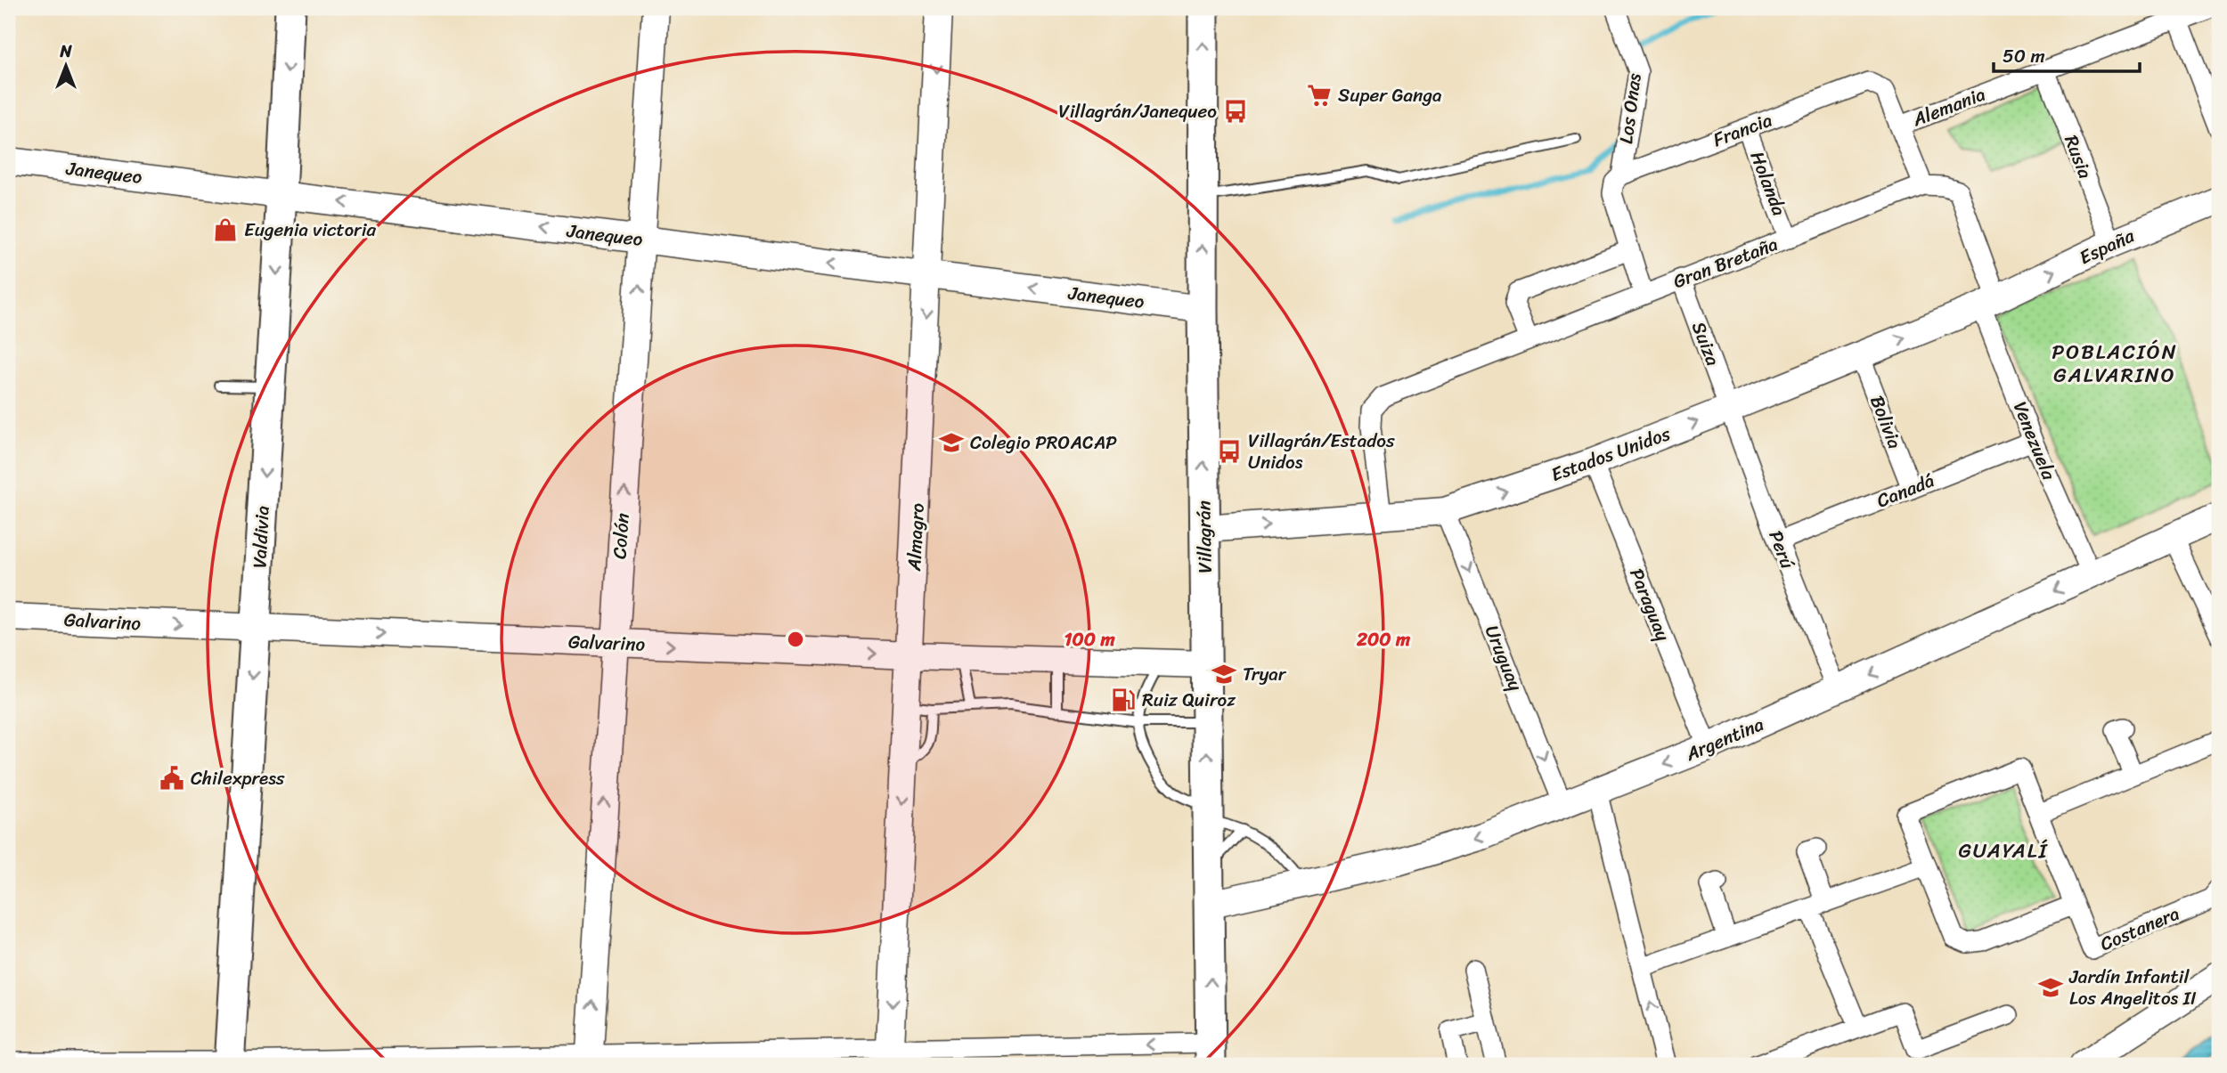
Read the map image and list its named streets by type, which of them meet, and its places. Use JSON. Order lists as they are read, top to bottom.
{
  "streets": {
    "main road": ["Valdivia", "Villagrán"],
    "street": [
      "Alemania",
      "Los Onas",
      "Francia",
      "Rusia",
      "Janequeo",
      "Holanda",
      "España",
      "Gran Bretaña",
      "Suiza",
      "Bolivia",
      "Venezuela",
      "Estados Unidos",
      "Canadá",
      "Colón",
      "Almagro",
      "Perú",
      "Paraguay",
      "Galvarino",
      "Uruguay",
      "Argentina",
      "Costanera"
    ]
  },
  "crossings": [
    ["Alemania", "Francia"],
    ["Alemania", "Rusia"],
    ["Los Onas", "Francia"],
    ["Francia", "Holanda"],
    ["Francia", "Gran Bretaña"],
    ["Francia", "Venezuela"],
    ["Rusia", "España"],
    ["Janequeo", "Colón"],
    ["Janequeo", "Valdivia"],
    ["Janequeo", "Almagro"],
    ["Janequeo", "Villagrán"],
    ["Holanda", "Gran Bretaña"],
    ["España", "Venezuela"],
    ["España", "Estados Unidos"],
    ["Gran Bretaña", "Suiza"],
    ["Gran Bretaña", "Venezuela"],
    ["Gran Bretaña", "Estados Unidos"],
    ["Suiza", "Estados Unidos"],
    ["Suiza", "Perú"],
    ["Bolivia", "Estados Unidos"],
    ["Bolivia", "Canadá"],
    ["Venezuela", "Estados Unidos"],
    ["Venezuela", "Canadá"],
    ["Venezuela", "Argentina"],
    ["Estados Unidos", "Villagrán"],
    ["Estados Unidos", "Perú"],
    ["Estados Unidos", "Paraguay"],
    ["Estados Unidos", "Uruguay"],
    ["Canadá", "Perú"],
    ["Colón", "Galvarino"],
    ["Valdivia", "Galvarino"],
    ["Almagro", "Galvarino"],
    ["Villagrán", "Galvarino"],
    ["Villagrán", "Argentina"],
    ["Perú", "Argentina"],
    ["Paraguay", "Argentina"],
    ["Uruguay", "Argentina"]
  ],
  "one_way": [
    "Janequeo",
    "España",
    "Estados Unidos",
    "Colón",
    "Valdivia",
    "Almagro",
    "Villagrán",
    "Galvarino",
    "Uruguay"
  ],
  "districts": ["POBLACIÓN GALVARINO", "GUAYALÍ"],
  "places": {
    "supermarket": ["Super Ganga"],
    "bus stop": ["Villagrán/Janequeo", "Villagrán/Estados Unidos"],
    "shop": ["Eugenia victoria"],
    "school or university": ["Colegio PROACAP", "Tryar", "Jardín Infantil Los Angelitos II"],
    "fuel station": ["Ruiz Quiroz"],
    "public building": ["Chilexpress"]
  },
  "scale_bar": "50 m",
  "north": "top",
  "rings": ["100 m", "200 m"]
}
